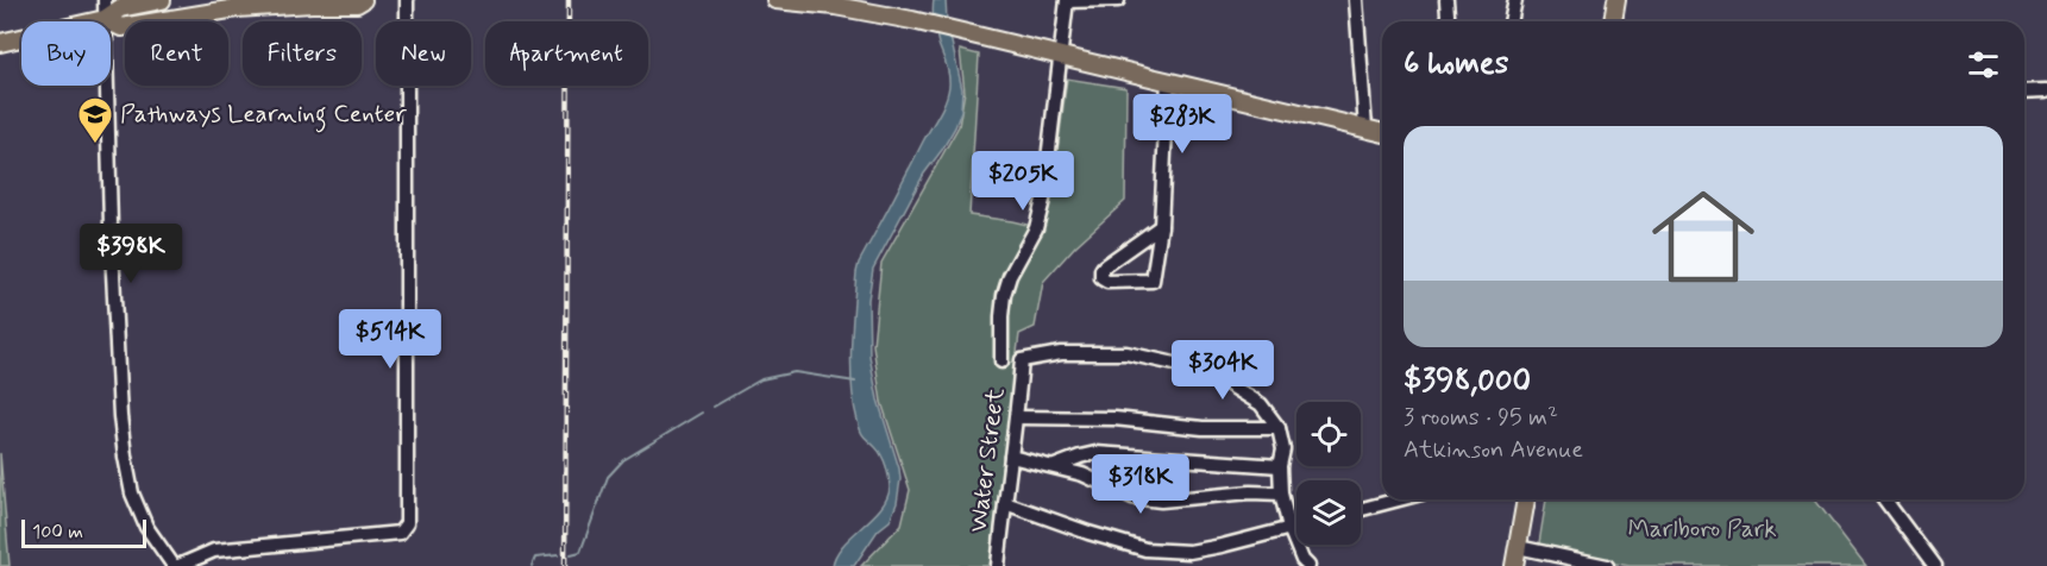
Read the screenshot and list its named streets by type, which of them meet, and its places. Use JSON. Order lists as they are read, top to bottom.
{
  "streets": {
    "street": ["Water Street"]
  },
  "parks": ["Marlboro Park"],
  "places": {
    "school or university": ["Pathways Learning Center"]
  },
  "scale_bar": "100 m",
  "page": {
    "chip": [
      "Buy",
      "Rent",
      "Filters",
      "New",
      "Apartment"
    ],
    "heading": "6 homes",
    "price": [
      "$283K",
      "$205K",
      "$398K",
      "$514K",
      "$304K",
      "$318K"
    ],
    "list": [
      {
        "name": "$398,000",
        "note": "3 rooms · 95 m² · Atkinson Avenue"
      }
    ],
    "scale": "100 m"
  }
}
